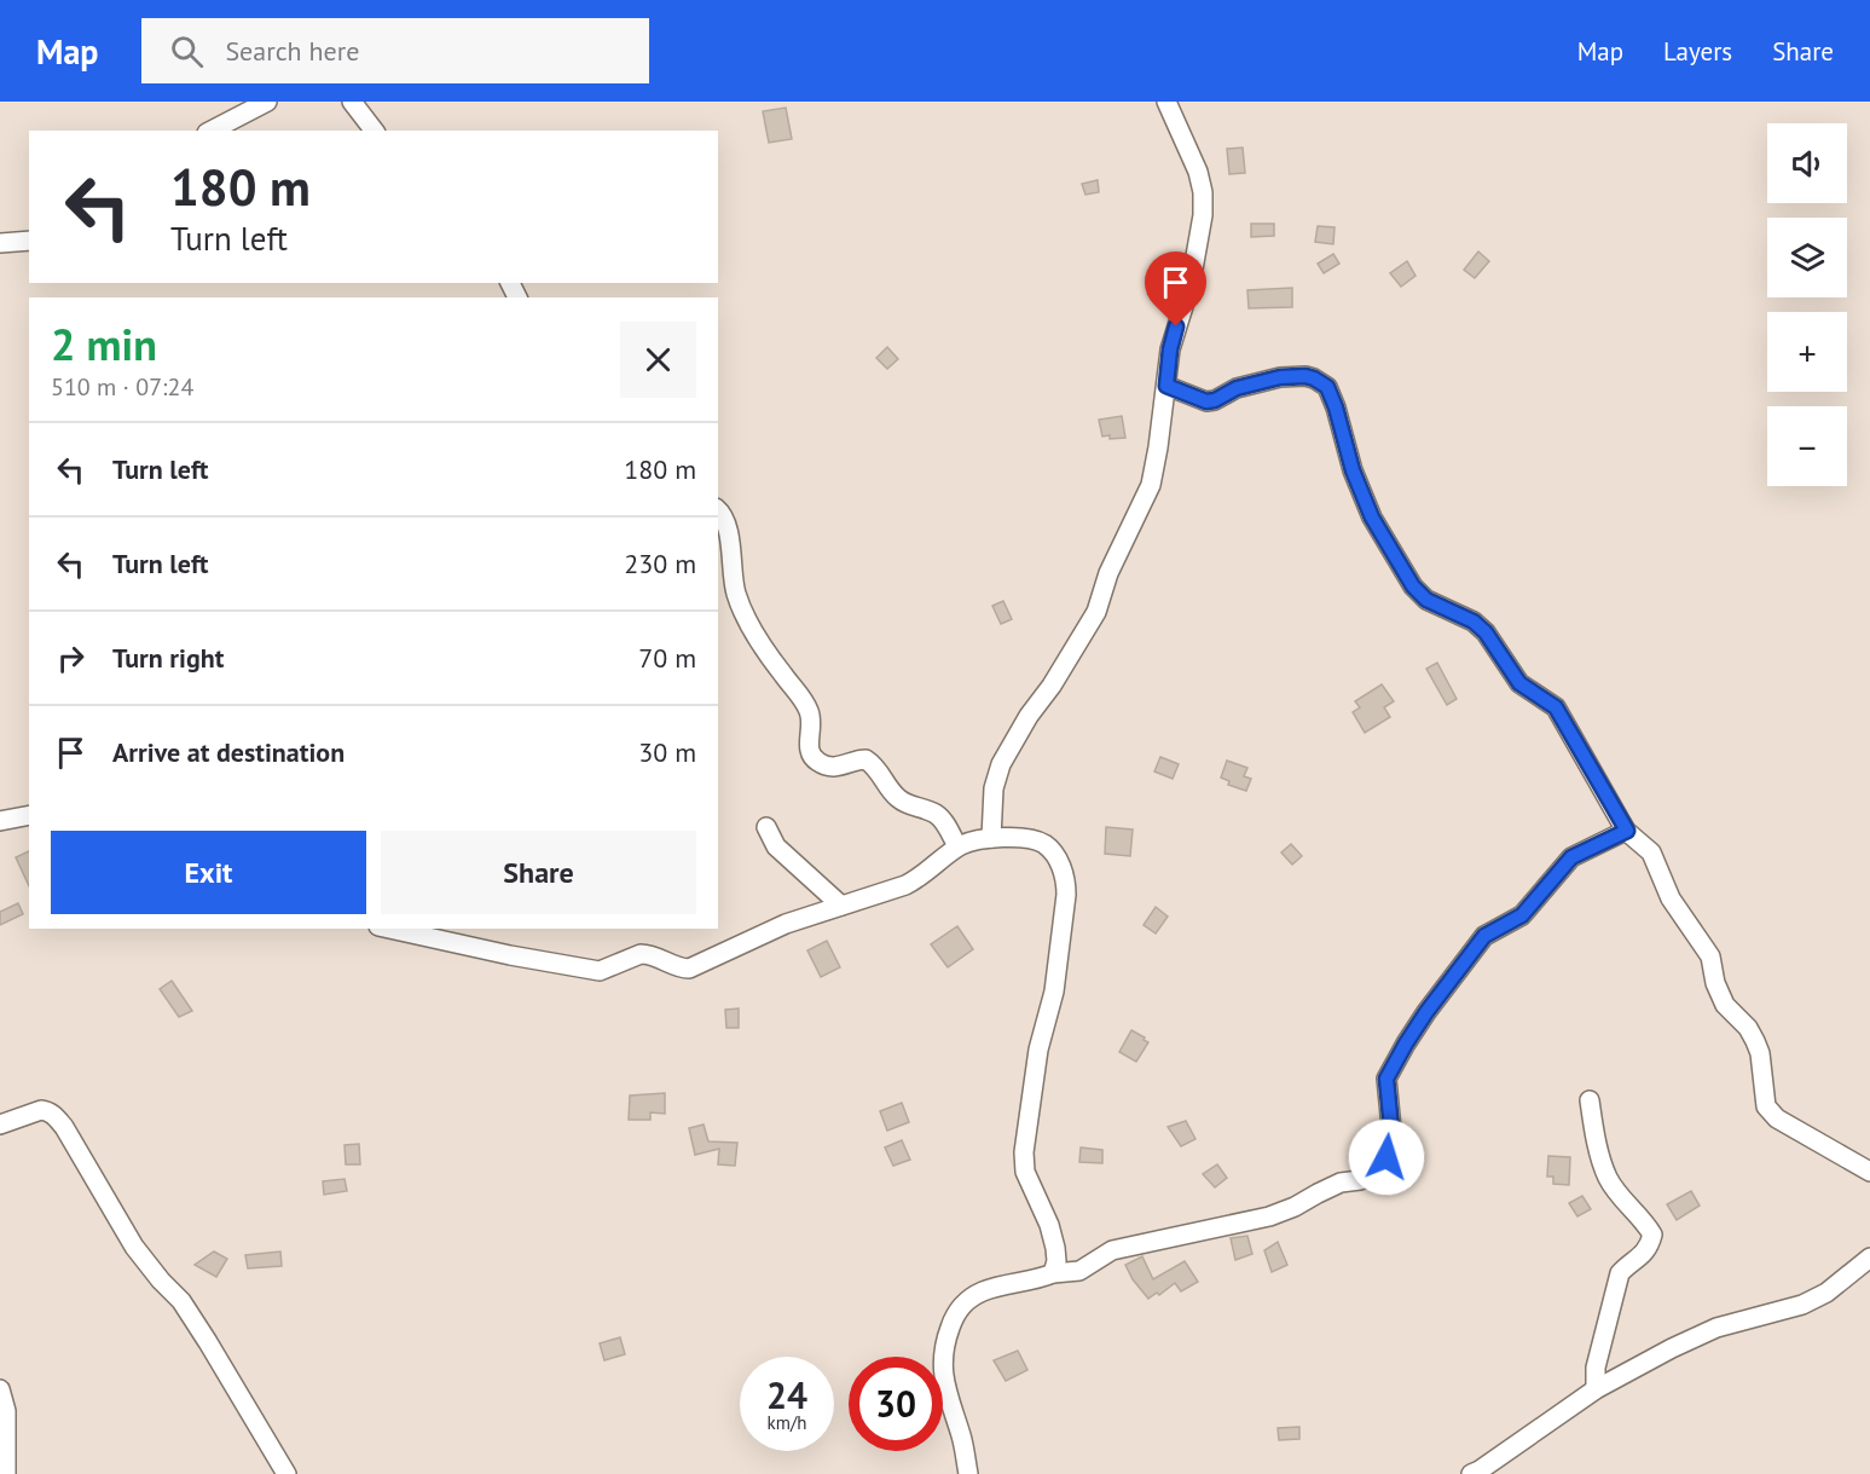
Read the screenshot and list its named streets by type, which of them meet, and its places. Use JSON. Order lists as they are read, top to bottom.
{
  "page": {
    "header": "Map",
    "search": "Search here",
    "nav": ["Map", "Layers", "Share"],
    "map_buttons": ["+", "−"],
    "turn": ["180 m", "Turn left"],
    "heading": ["2 min", "510 m · 07:24"],
    "list": [
      {
        "name": "Turn left",
        "value": "180 m"
      },
      {
        "name": "Turn left",
        "value": "230 m"
      },
      {
        "name": "Turn right",
        "value": "70 m"
      },
      {
        "name": "Arrive at destination",
        "value": "30 m"
      }
    ],
    "buttons": ["Exit", "Share"],
    "speed": "24 km/h",
    "limit": "30"
  }
}
